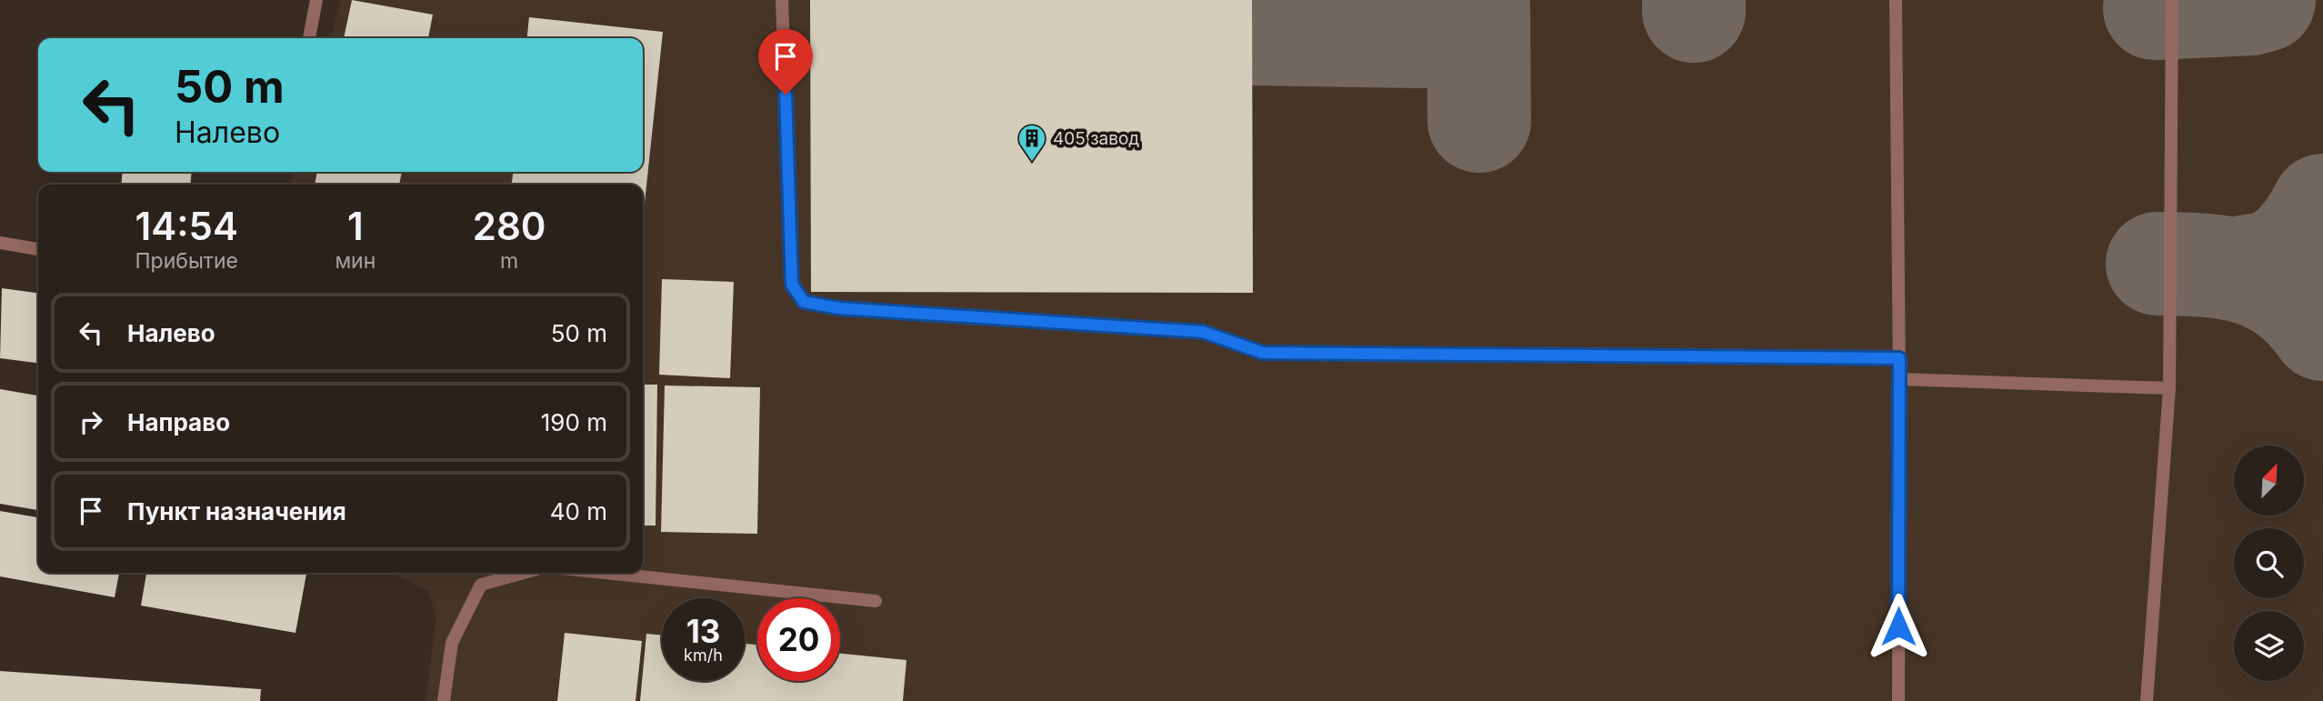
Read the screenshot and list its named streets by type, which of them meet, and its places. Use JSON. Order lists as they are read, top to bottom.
{
  "places": {
    "building": ["405 завод"]
  },
  "north": "top right",
  "page": {
    "turn": ["50 m", "Налево"],
    "eta": [
      "14:54",
      "Прибытие",
      "1",
      "мин",
      "280",
      "m"
    ],
    "list": [
      {
        "name": "Налево",
        "value": "50 m"
      },
      {
        "name": "Направо",
        "value": "190 m"
      },
      {
        "name": "Пункт назначения",
        "value": "40 m"
      }
    ],
    "speed": "13 km/h",
    "limit": "20"
  }
}
